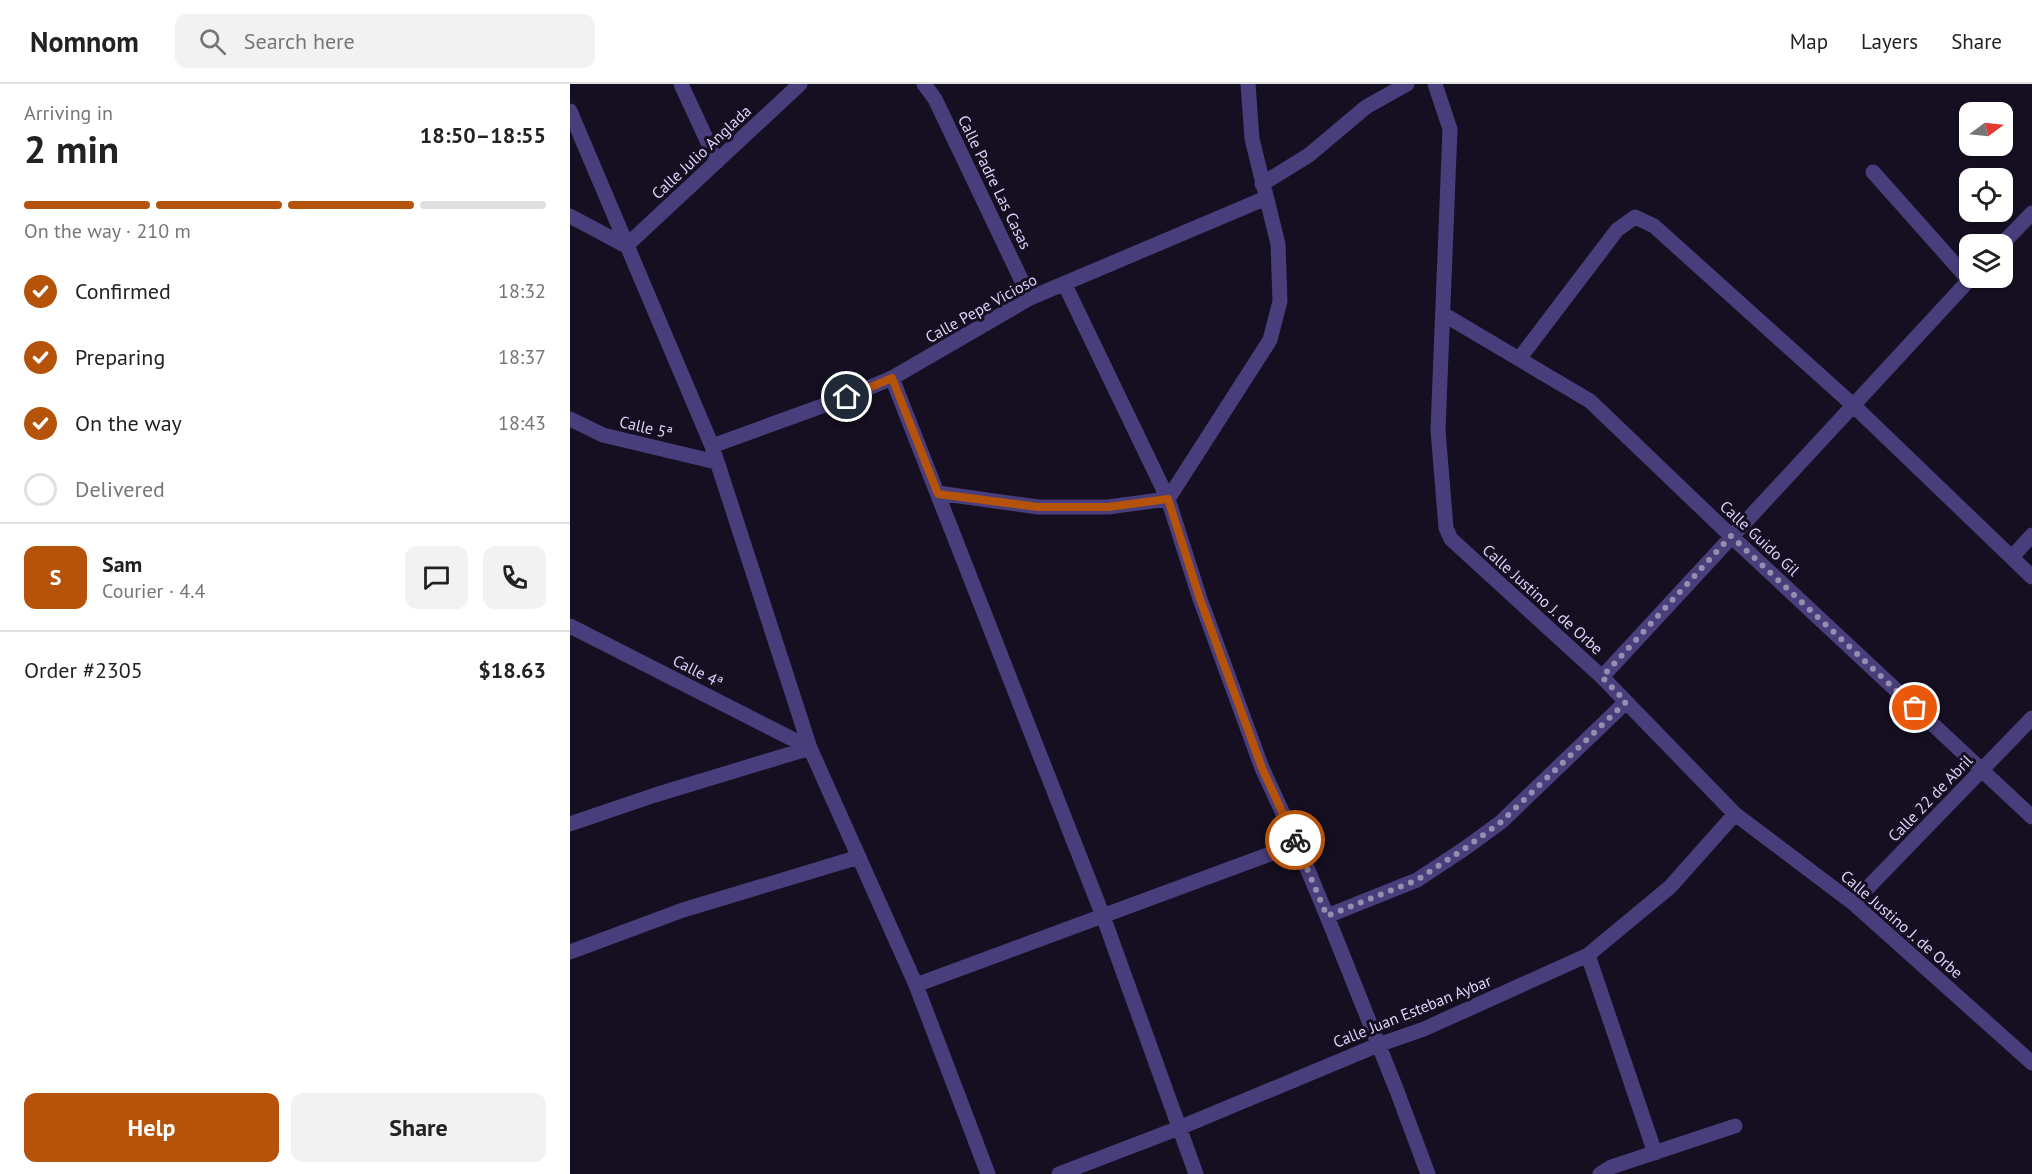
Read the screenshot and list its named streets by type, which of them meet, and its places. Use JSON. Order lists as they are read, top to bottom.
{
  "streets": {
    "street": [
      "Calle Julio Anglada",
      "Calle Padre Las Casas",
      "Calle Pepe Vicioso",
      "Calle 5ª",
      "Calle Guido Gil",
      "Calle Justino J. de Orbe",
      "Calle 4ª",
      "Calle 22 de Abril",
      "Calle Juan Esteban Aybar"
    ]
  },
  "crossings": [
    ["Calle Padre Las Casas", "Calle Pepe Vicioso"],
    ["Calle Guido Gil", "Calle Justino J. de Orbe"],
    ["Calle Guido Gil", "Calle 22 de Abril"],
    ["Calle Justino J. de Orbe", "Calle 22 de Abril"],
    ["Calle Justino J. de Orbe", "Calle Juan Esteban Aybar"]
  ],
  "north": "right",
  "page": {
    "header": "Nomnom",
    "search": "Search here",
    "nav": ["Map", "Layers", "Share"],
    "heading": ["2 min", "Arriving in", "18:50–18:55"],
    "panel": [
      "Sam",
      "Courier · 4.4",
      "Order #2305",
      "$18.63"
    ],
    "bar": "On the way · 210 m",
    "list": [
      ["Confirmed", "18:32"],
      ["Preparing", "18:37"],
      ["On the way", "18:43"],
      "Delivered"
    ],
    "round": "S",
    "buttons": ["Help", "Share"]
  }
}
